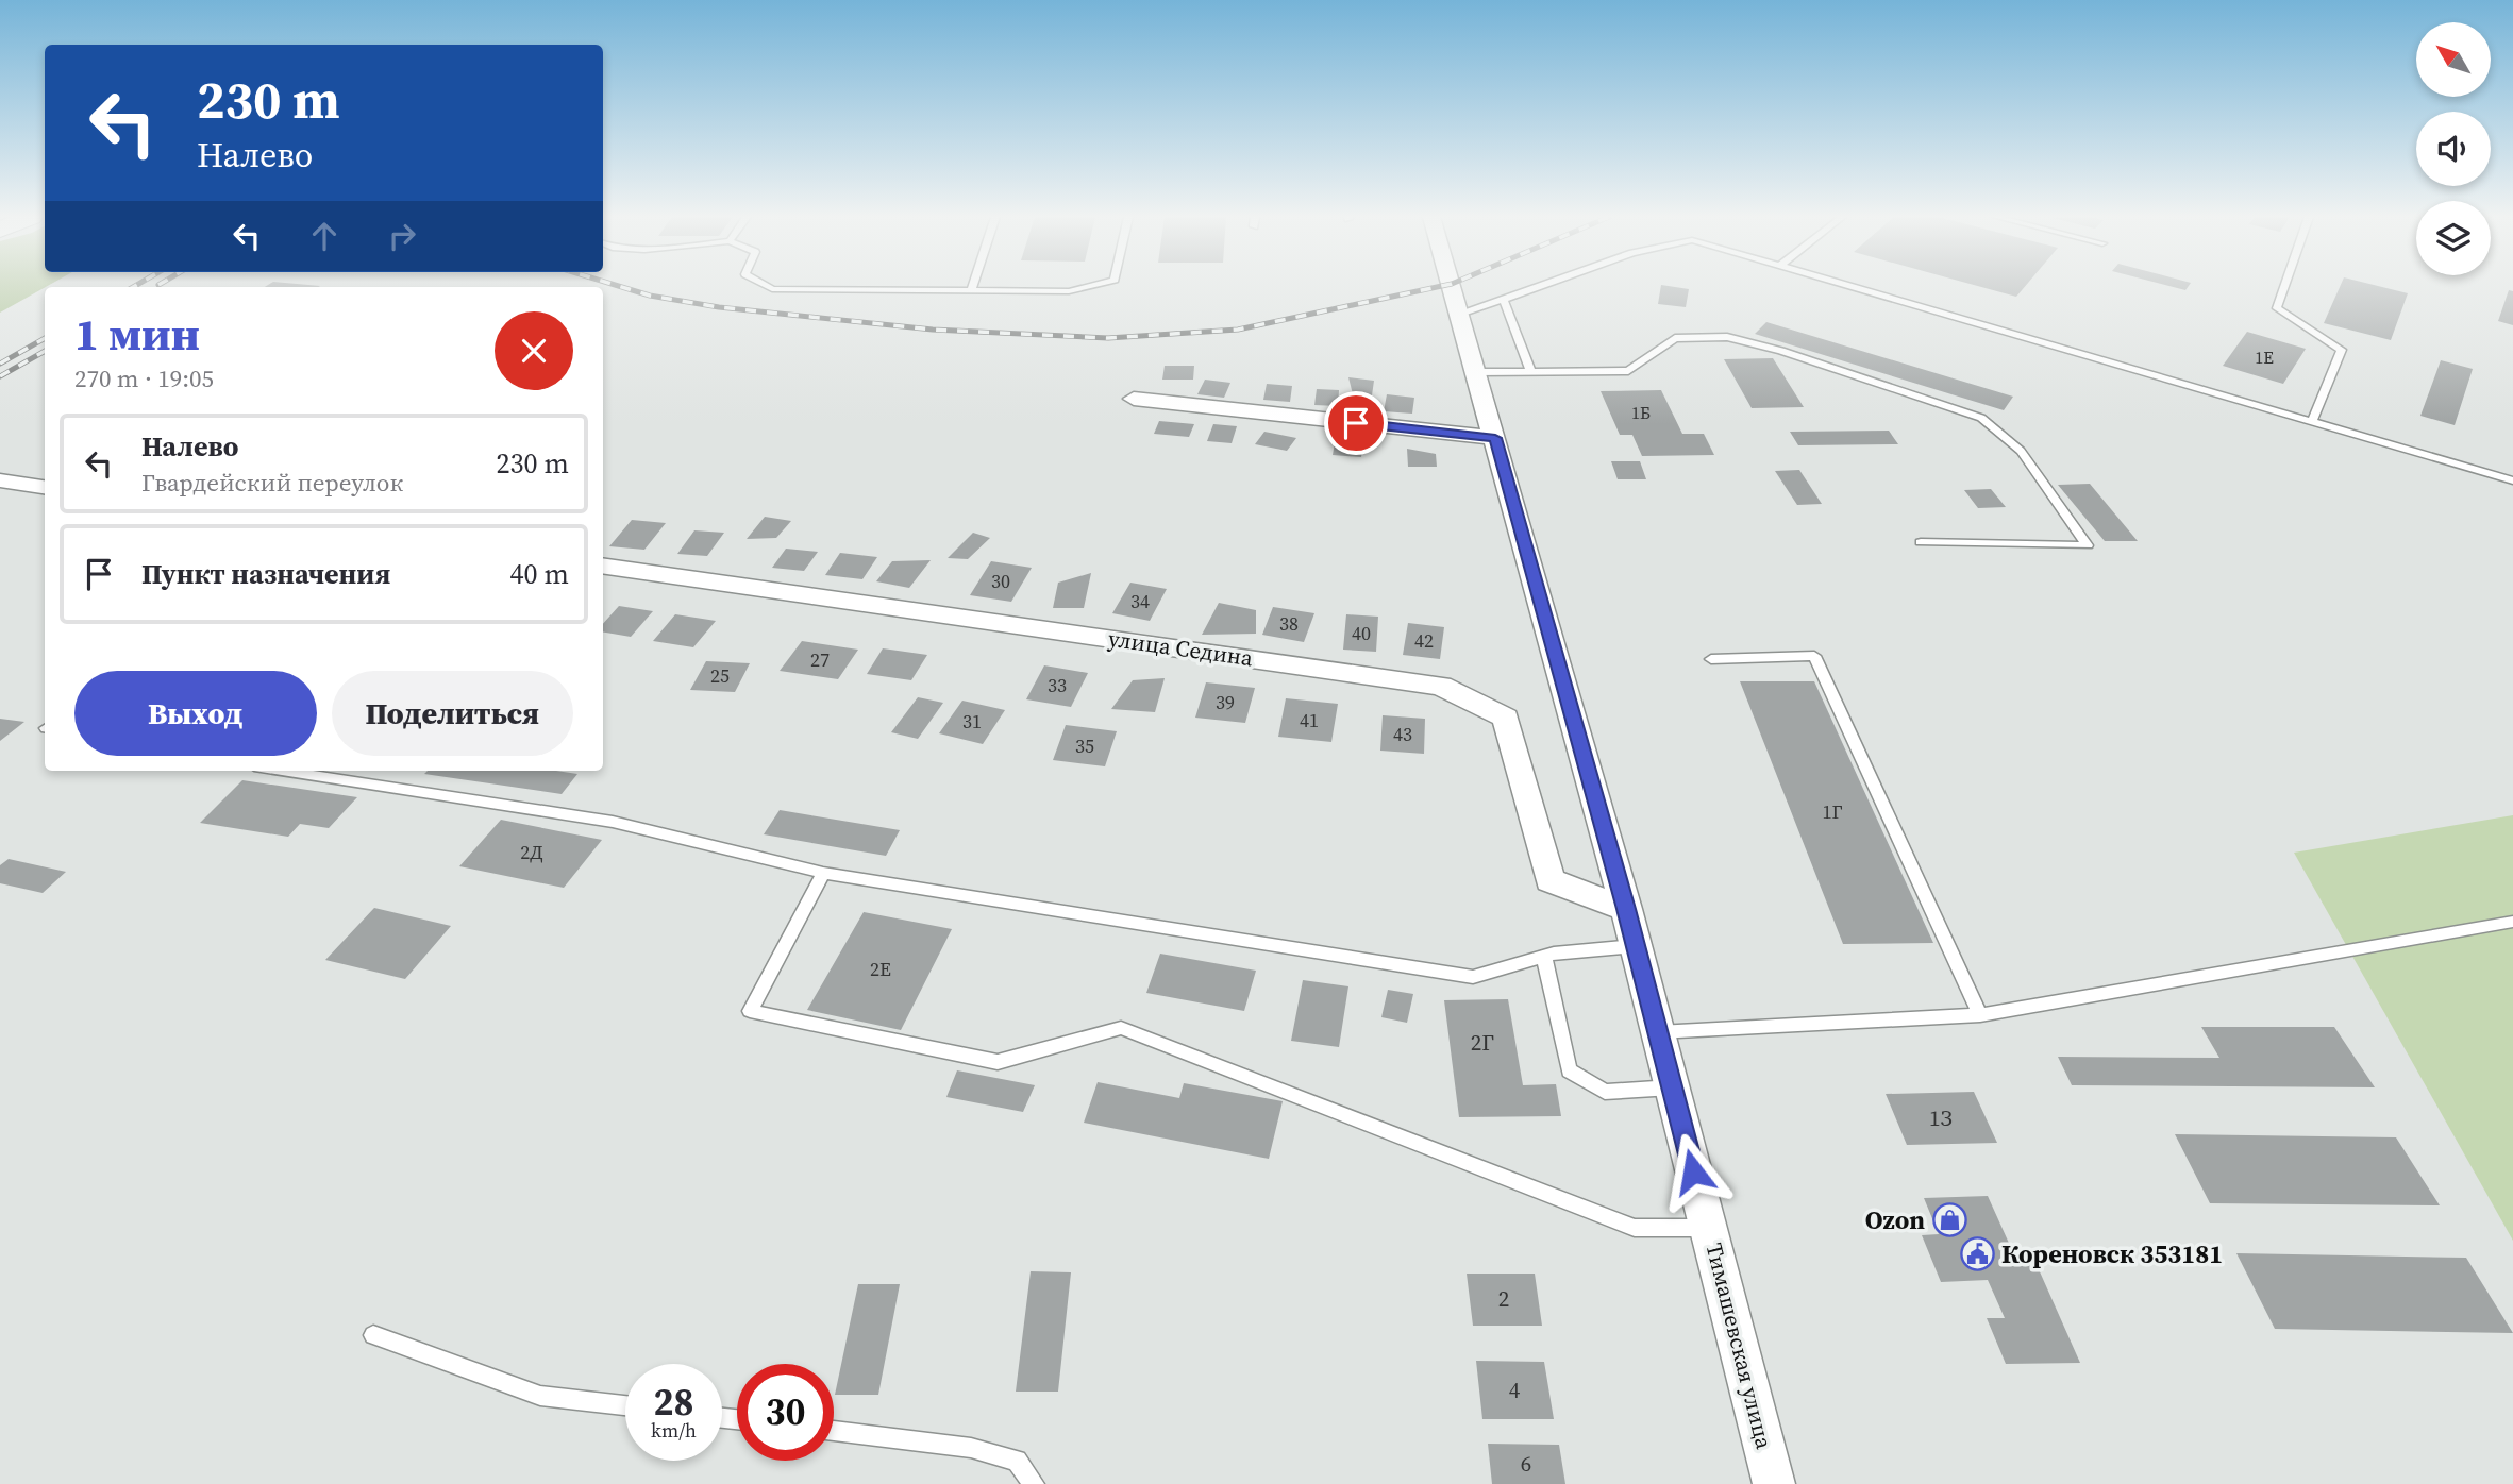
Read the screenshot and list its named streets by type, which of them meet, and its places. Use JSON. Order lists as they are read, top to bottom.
{
  "streets": {
    "street": ["улица Седина", "Тимашевская улица"]
  },
  "crossings": [
    ["улица Седина", "Тимашевская улица"]
  ],
  "places": {
    "shop": ["Ozon"],
    "public building": ["Кореновск 353181"]
  },
  "house_numbers": [
    "1Е",
    "1Б",
    "30",
    "34",
    "38",
    "40",
    "42",
    "27",
    "25",
    "33",
    "39",
    "41",
    "31",
    "43",
    "35",
    "1Г",
    "2Д",
    "2Е",
    "2Г",
    "1З",
    "2",
    "4",
    "6"
  ],
  "north": "top left",
  "page": {
    "turn": ["230 m", "Налево"],
    "heading": ["1 мин", "270 m · 19:05"],
    "list": [
      {
        "name": "Налево",
        "note": "Гвардейский переулок",
        "value": "230 m"
      },
      {
        "name": "Пункт назначения",
        "value": "40 m"
      }
    ],
    "buttons": ["Выход", "Поделиться"],
    "speed": "28 km/h",
    "limit": "30"
  }
}
